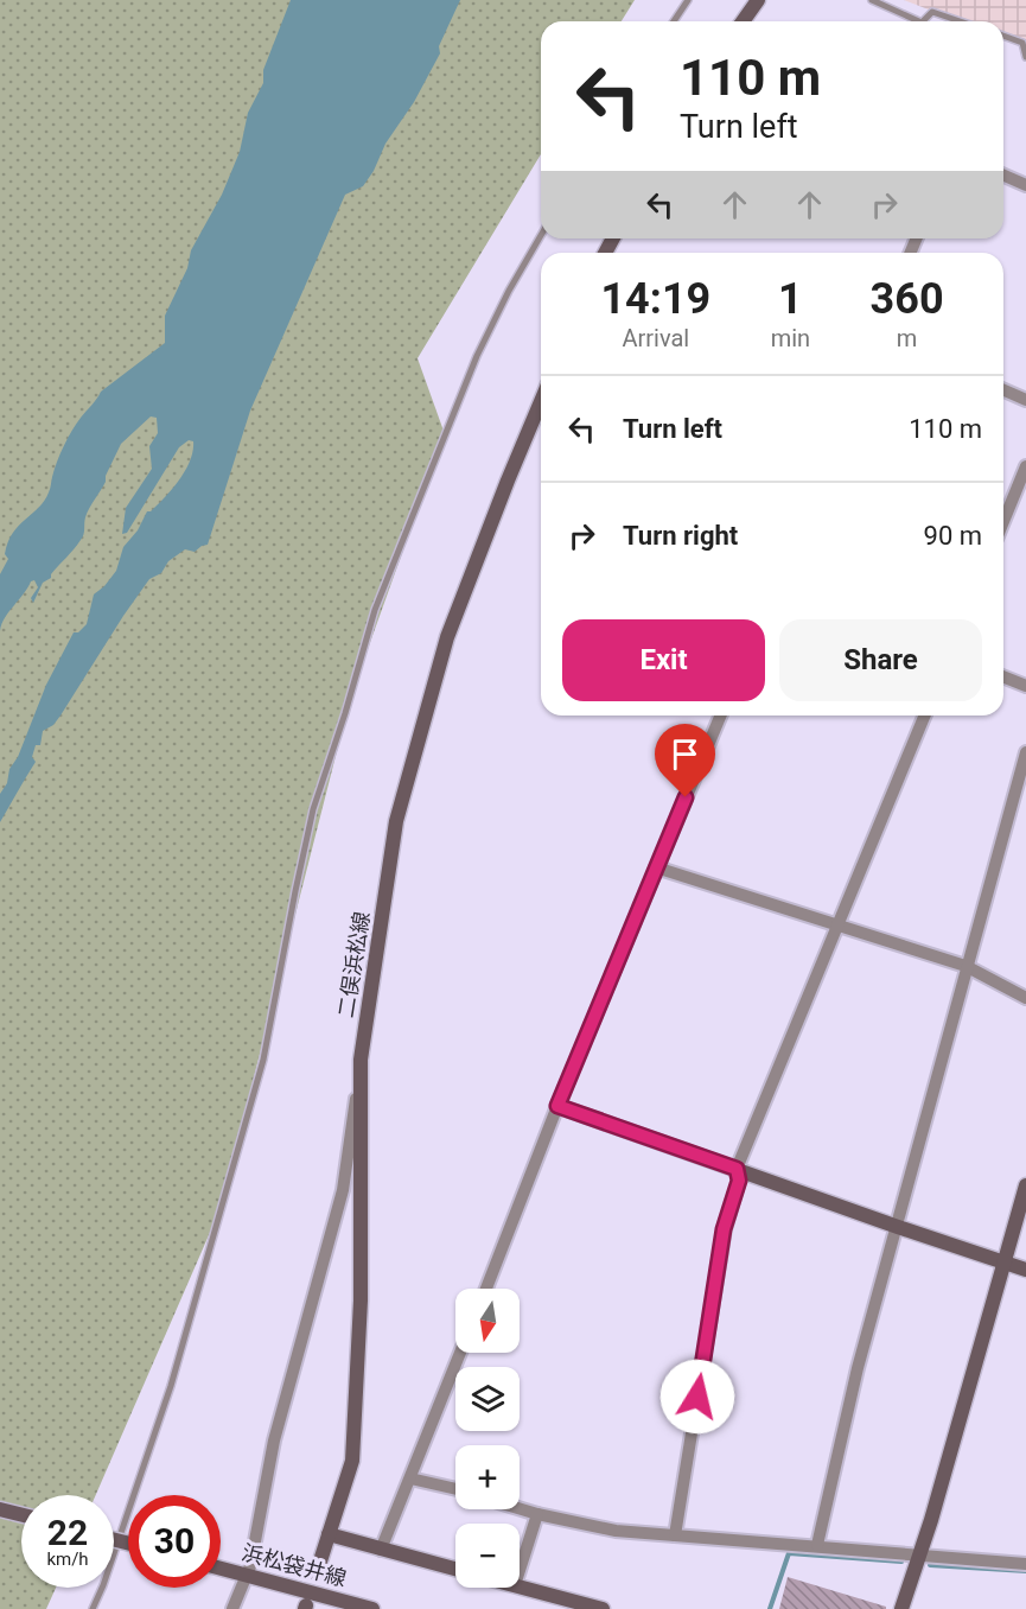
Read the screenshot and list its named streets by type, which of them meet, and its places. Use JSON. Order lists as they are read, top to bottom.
{
  "streets": {
    "main road": ["二俣浜松線", "浜松袋井線"]
  },
  "north": "bottom",
  "page": {
    "turn": ["110 m", "Turn left"],
    "eta": [
      "14:19",
      "Arrival",
      "1",
      "min",
      "360",
      "m"
    ],
    "list": [
      {
        "name": "Turn left",
        "value": "110 m"
      },
      {
        "name": "Turn right",
        "value": "90 m"
      }
    ],
    "buttons": ["Exit", "Share"],
    "map_buttons": ["+", "−"],
    "speed": "22 km/h",
    "limit": "30"
  }
}
